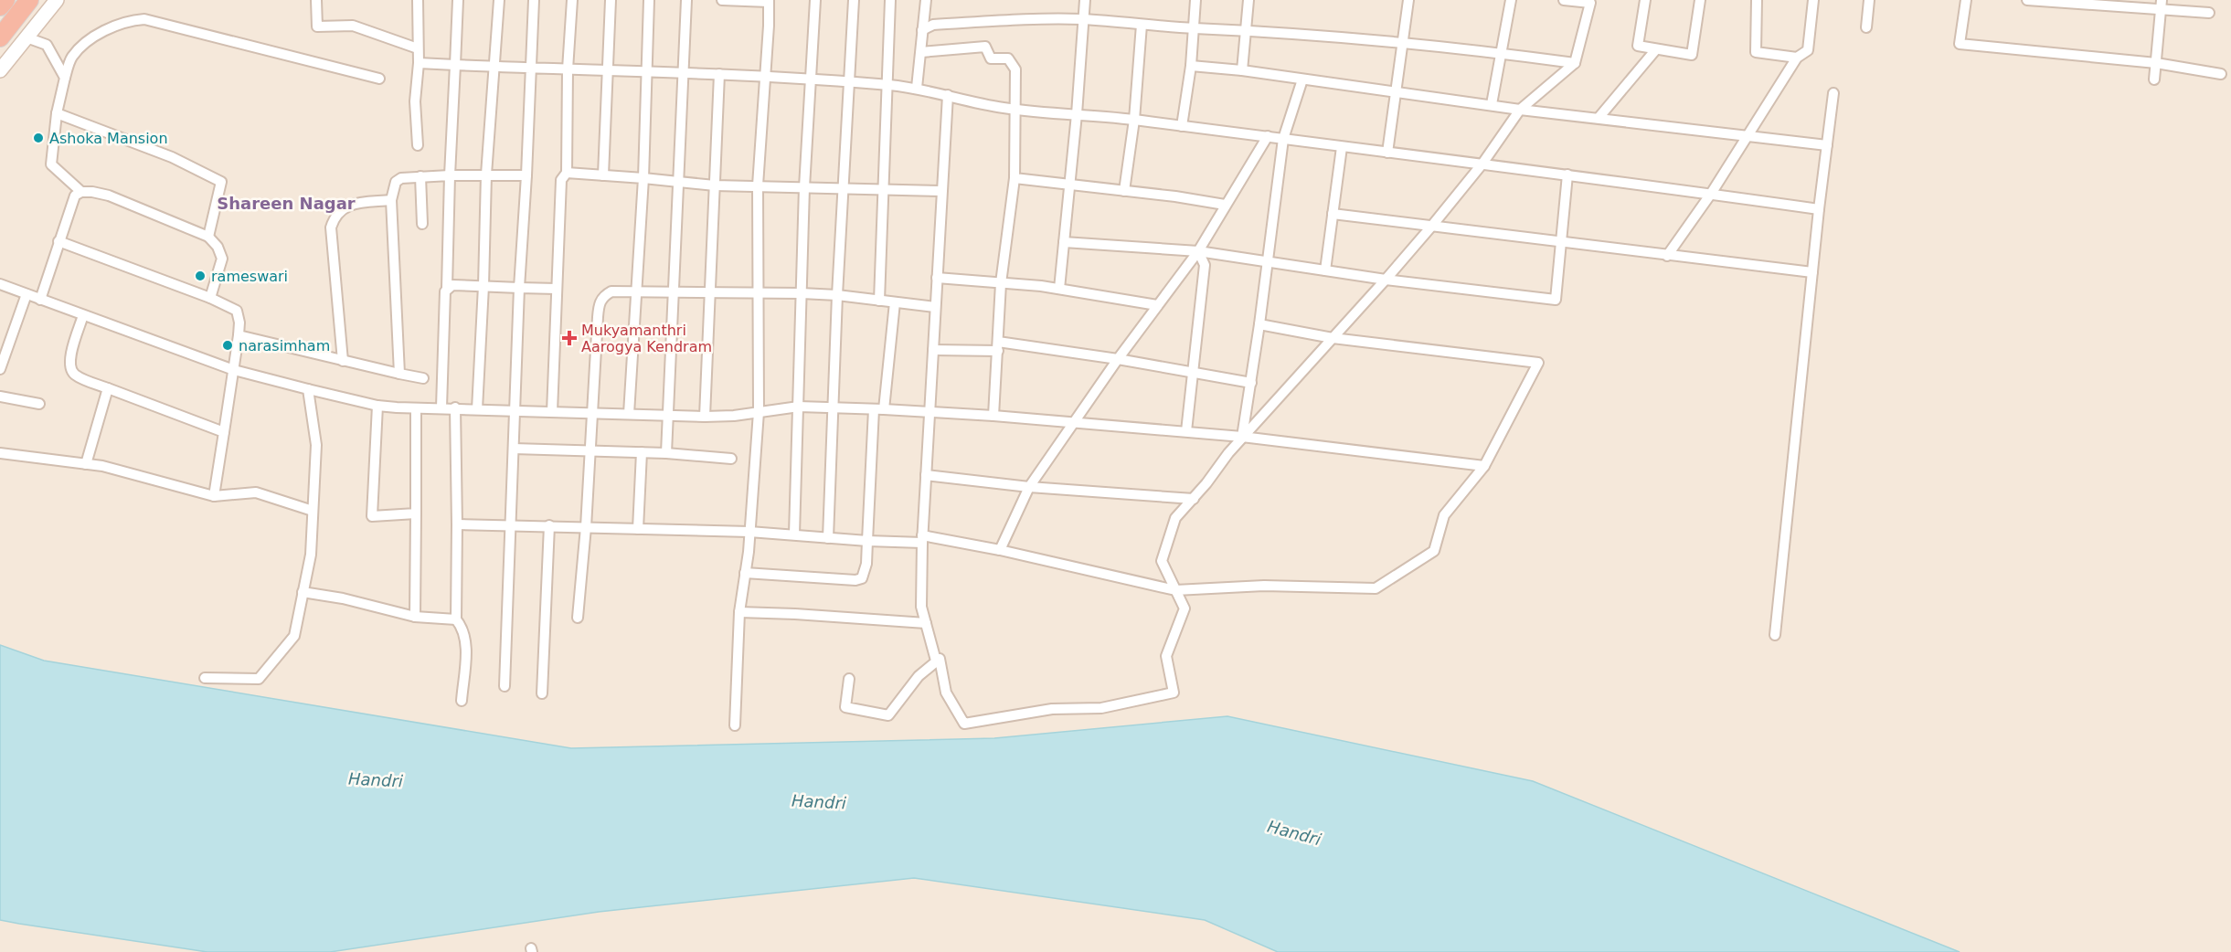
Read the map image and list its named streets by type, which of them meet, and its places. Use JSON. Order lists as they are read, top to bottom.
{
  "districts": ["Shareen Nagar"],
  "water": ["Handri"],
  "places": {
    "other": ["Ashoka Mansion", "rameswari", "narasimham"],
    "health": ["Mukyamanthri Aarogya Kendram"]
  }
}
